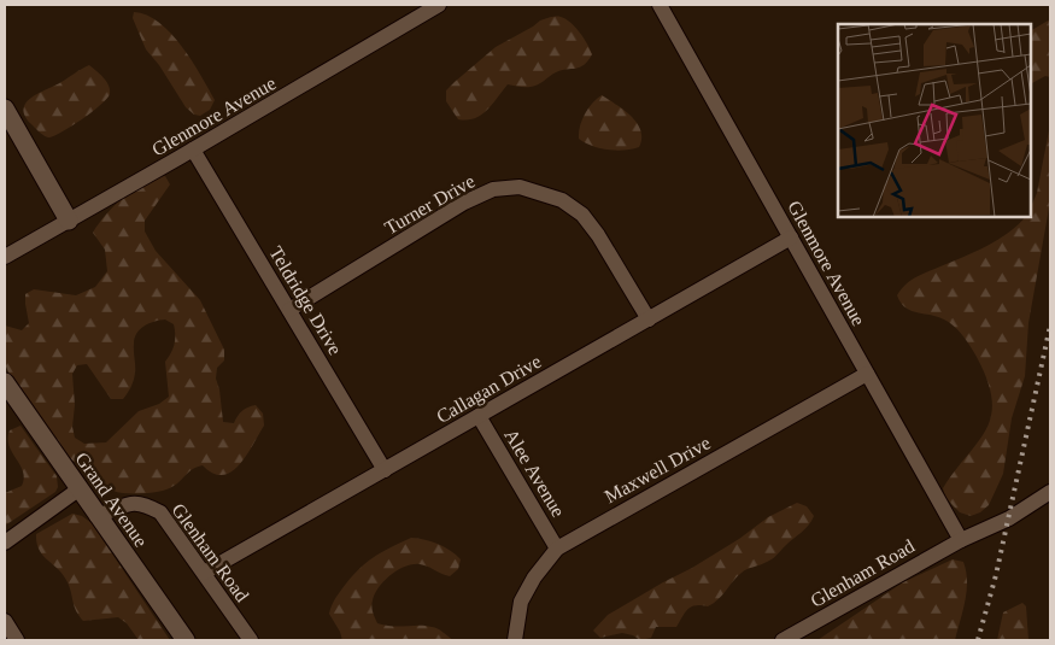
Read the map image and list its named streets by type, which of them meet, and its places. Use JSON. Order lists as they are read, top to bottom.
{
  "streets": {
    "street": [
      "Glenmore Avenue",
      "Turner Drive",
      "Teldridge Drive",
      "Callagan Drive",
      "Maxwell Drive",
      "Alee Avenue",
      "Grand Avenue",
      "Glenham Road"
    ]
  },
  "crossings": [
    ["Glenmore Avenue", "Teldridge Drive"],
    ["Glenmore Avenue", "Callagan Drive"],
    ["Glenmore Avenue", "Maxwell Drive"],
    ["Glenmore Avenue", "Glenham Road"],
    ["Turner Drive", "Teldridge Drive"],
    ["Turner Drive", "Callagan Drive"],
    ["Teldridge Drive", "Callagan Drive"],
    ["Callagan Drive", "Alee Avenue"],
    ["Callagan Drive", "Glenham Road"],
    ["Maxwell Drive", "Alee Avenue"],
    ["Grand Avenue", "Glenham Road"]
  ]
}
